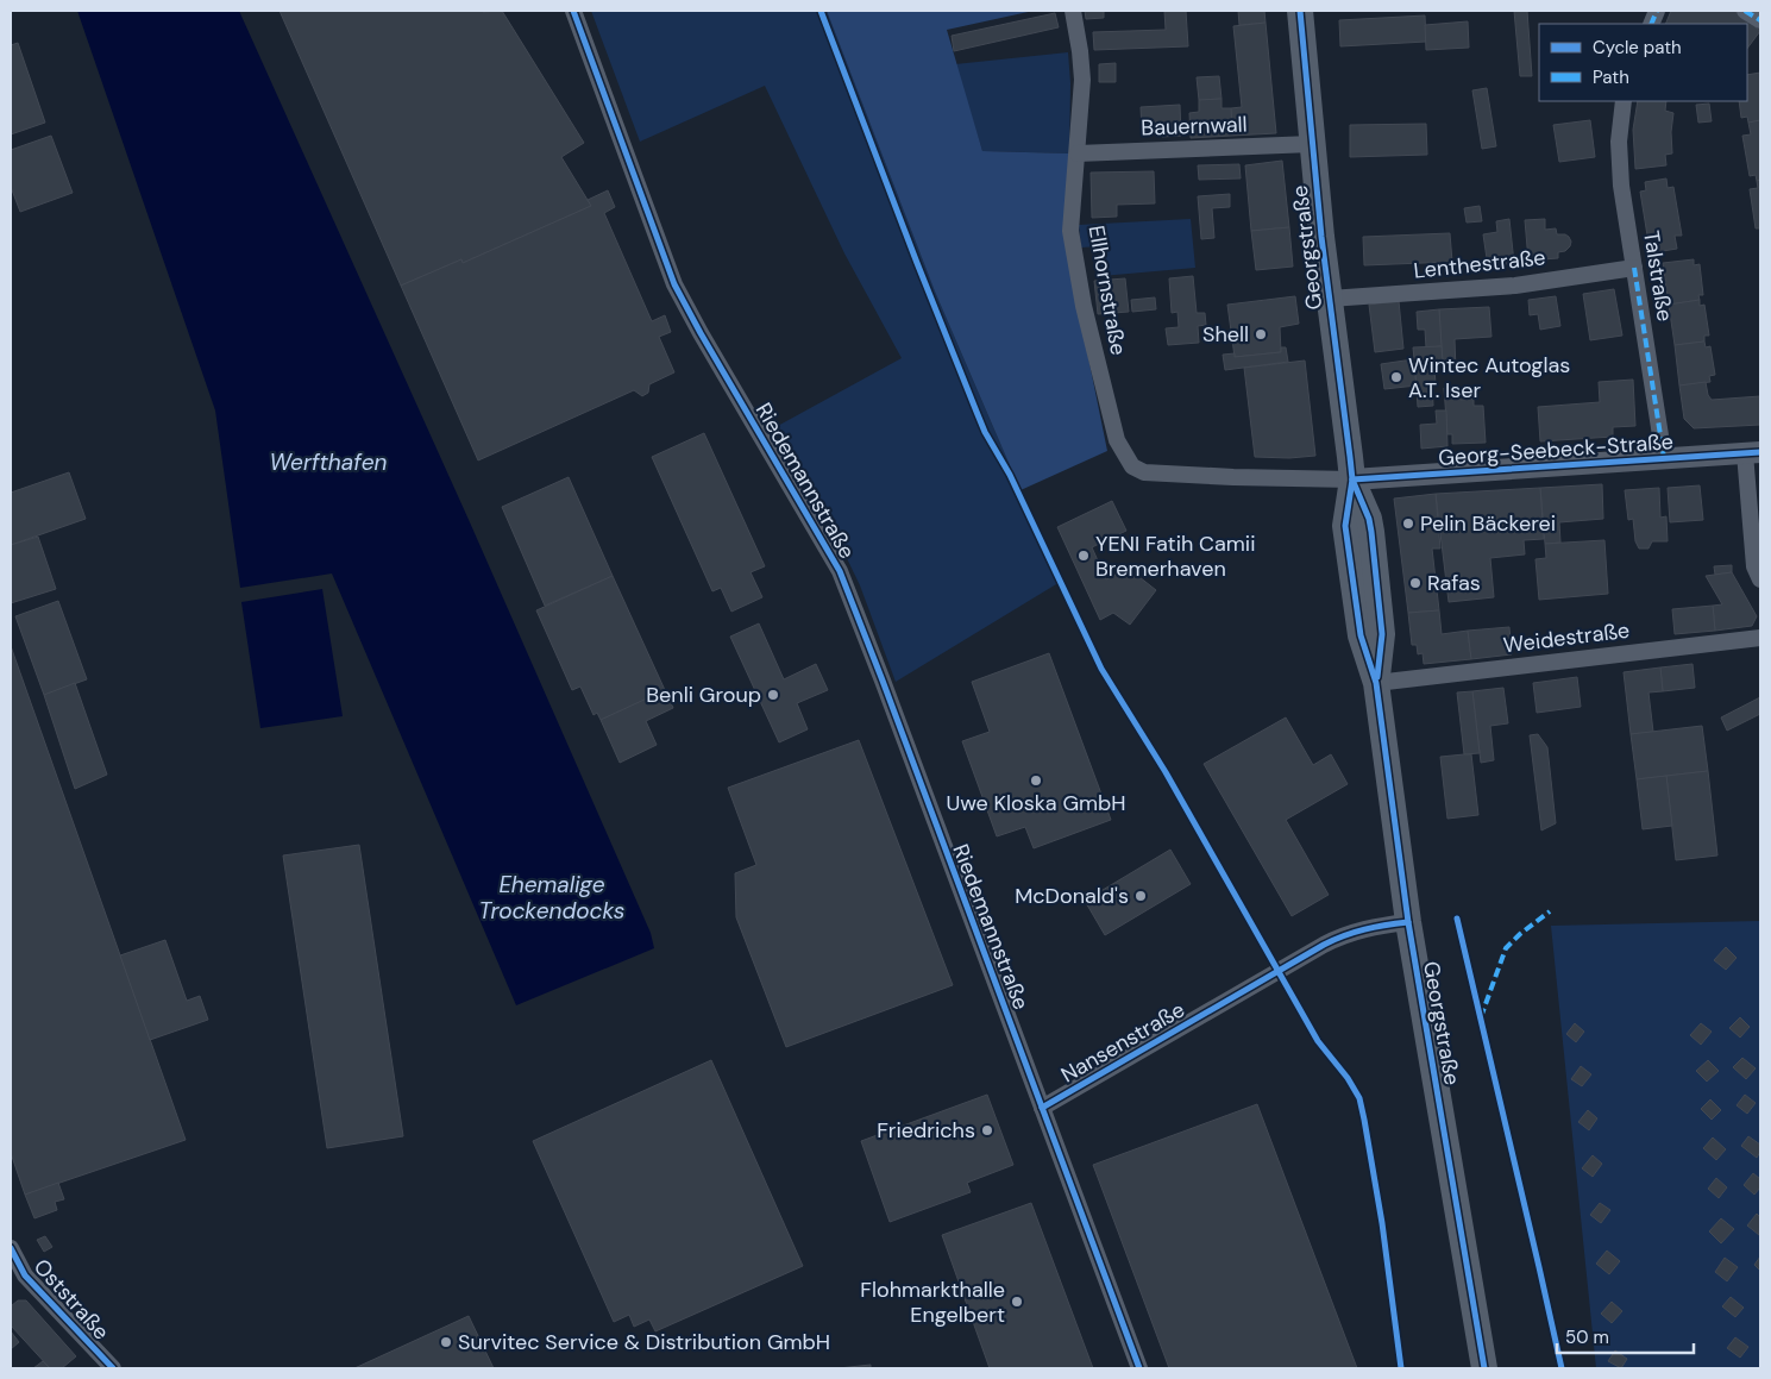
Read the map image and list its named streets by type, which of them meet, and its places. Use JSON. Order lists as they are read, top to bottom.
{
  "streets": {
    "main road": ["Georgstraße"],
    "street": [
      "Bauernwall",
      "Lenthestraße",
      "Talstraße",
      "Ellhornstraße",
      "Georg-Seebeck-Straße",
      "Riedemannstraße",
      "Weidestraße",
      "Nansenstraße",
      "Oststraße"
    ]
  },
  "crossings": [
    ["Bauernwall", "Georgstraße"],
    ["Bauernwall", "Ellhornstraße"],
    ["Georgstraße", "Lenthestraße"],
    ["Georgstraße", "Georg-Seebeck-Straße"],
    ["Georgstraße", "Weidestraße"],
    ["Georgstraße", "Nansenstraße"],
    ["Lenthestraße", "Talstraße"],
    ["Talstraße", "Georg-Seebeck-Straße"],
    ["Ellhornstraße", "Georg-Seebeck-Straße"],
    ["Riedemannstraße", "Nansenstraße"]
  ],
  "water": ["Werfthafen", "Ehemalige Trockendocks"],
  "places": [
    "Shell",
    "Wintec Autoglas A.T. Iser",
    "Pelin Bäckerei",
    "YENI Fatih Camii Bremerhaven",
    "Rafas",
    "Benli Group",
    "Uwe Kloska GmbH",
    "McDonald's",
    "Friedrichs",
    "Flohmarkthalle Engelbert",
    "Survitec Service & Distribution GmbH"
  ],
  "legend": ["Cycle path", "Path"],
  "scale_bar": "50 m"
}
